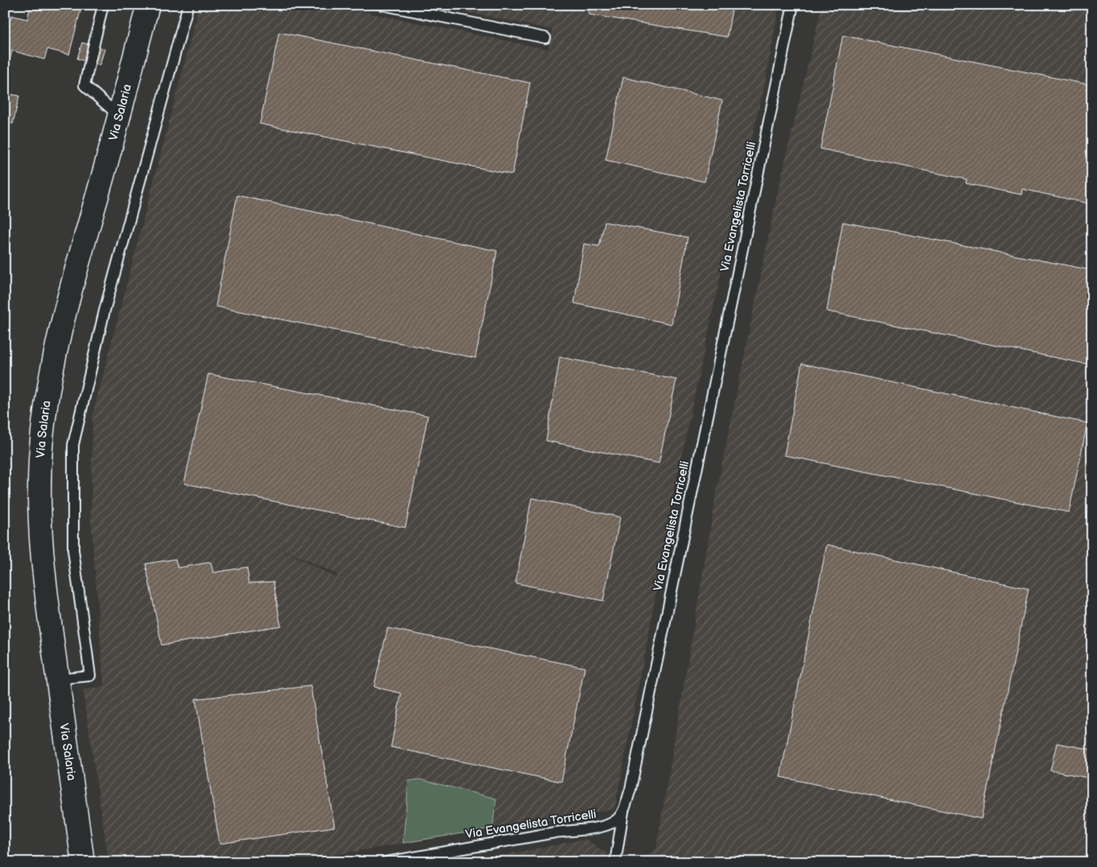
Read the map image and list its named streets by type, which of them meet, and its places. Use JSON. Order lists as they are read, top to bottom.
{
  "streets": {
    "main road": ["Via Salaria"],
    "lane": ["Via Evangelista Torricelli"]
  }
}
